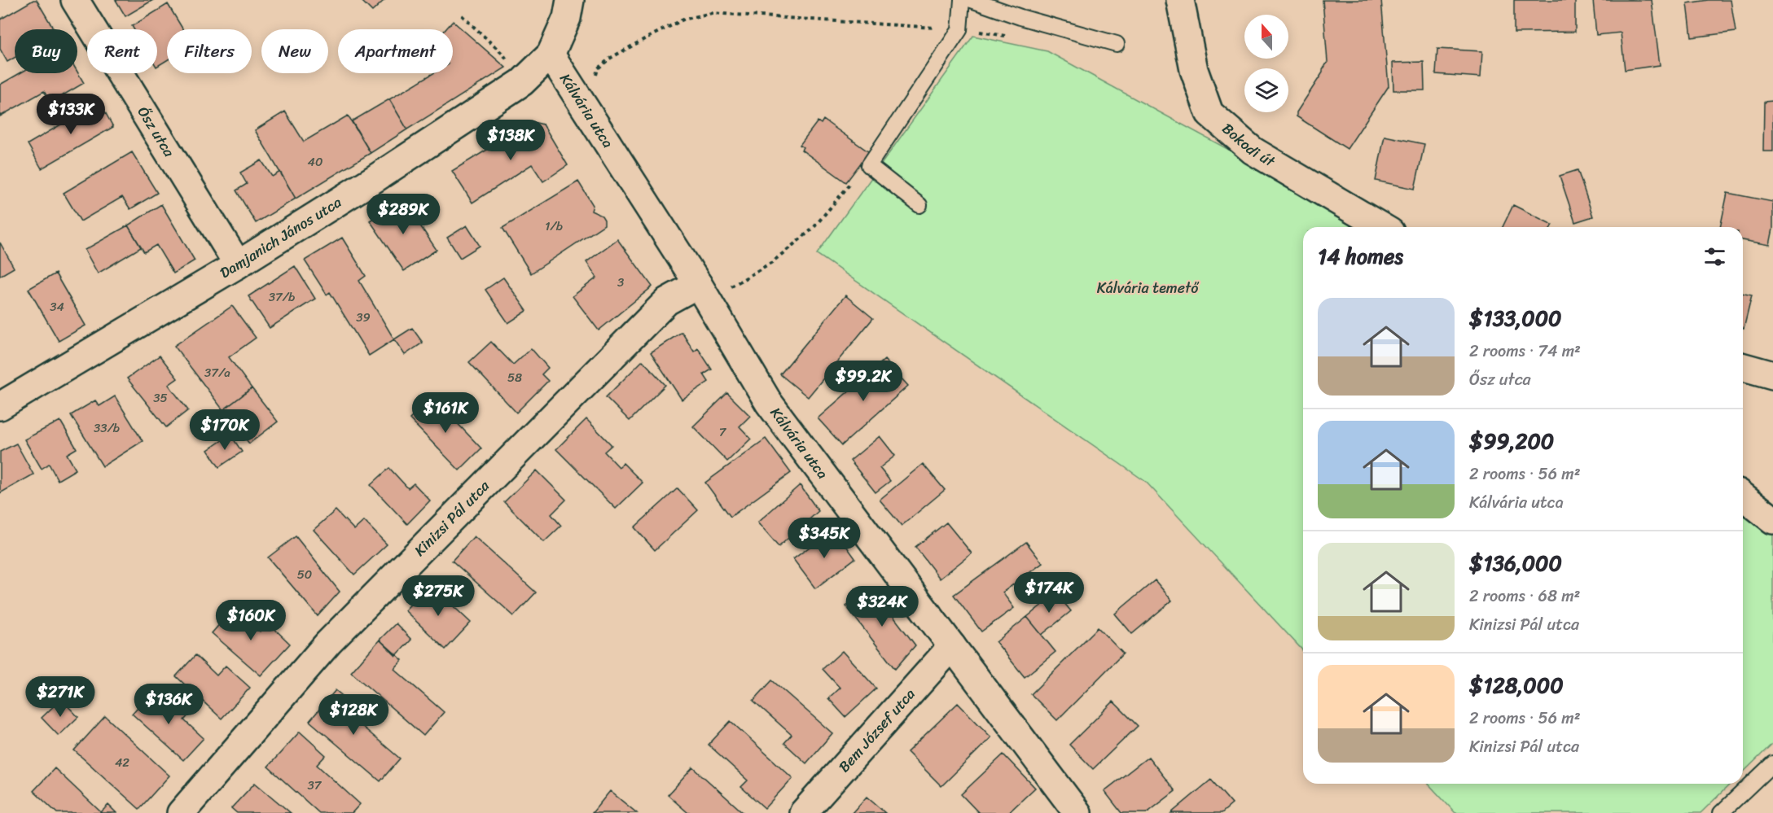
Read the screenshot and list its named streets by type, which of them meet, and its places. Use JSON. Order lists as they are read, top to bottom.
{
  "streets": {
    "street": [
      "Kálvária utca",
      "Ősz utca",
      "Bokodi út",
      "Damjanich János utca",
      "Kinizsi Pál utca",
      "Bem József utca"
    ]
  },
  "crossings": [
    ["Kálvária utca", "Damjanich János utca"],
    ["Kálvária utca", "Kinizsi Pál utca"],
    ["Kálvária utca", "Bem József utca"],
    ["Ősz utca", "Damjanich János utca"]
  ],
  "parks": ["Kálvária temető"],
  "house_numbers": [
    "40",
    "1/b",
    "3",
    "37/b",
    "34",
    "39",
    "37/a",
    "58",
    "35",
    "33/b",
    "7",
    "50",
    "42",
    "37"
  ],
  "north": "top",
  "page": {
    "chip": [
      "Buy",
      "Rent",
      "Filters",
      "New",
      "Apartment"
    ],
    "price": [
      "$133K",
      "$138K",
      "$289K",
      "$99.2K",
      "$161K",
      "$170K",
      "$345K",
      "$174K",
      "$275K",
      "$324K",
      "$160K",
      "$271K",
      "$136K",
      "$128K"
    ],
    "heading": "14 homes",
    "list": [
      {
        "name": "$133,000",
        "note": "2 rooms · 74 m² · Ősz utca"
      },
      {
        "name": "$99,200",
        "note": "2 rooms · 56 m² · Kálvária utca"
      },
      {
        "name": "$136,000",
        "note": "2 rooms · 68 m² · Kinizsi Pál utca"
      },
      {
        "name": "$128,000",
        "note": "2 rooms · 56 m² · Kinizsi Pál utca"
      }
    ]
  }
}
